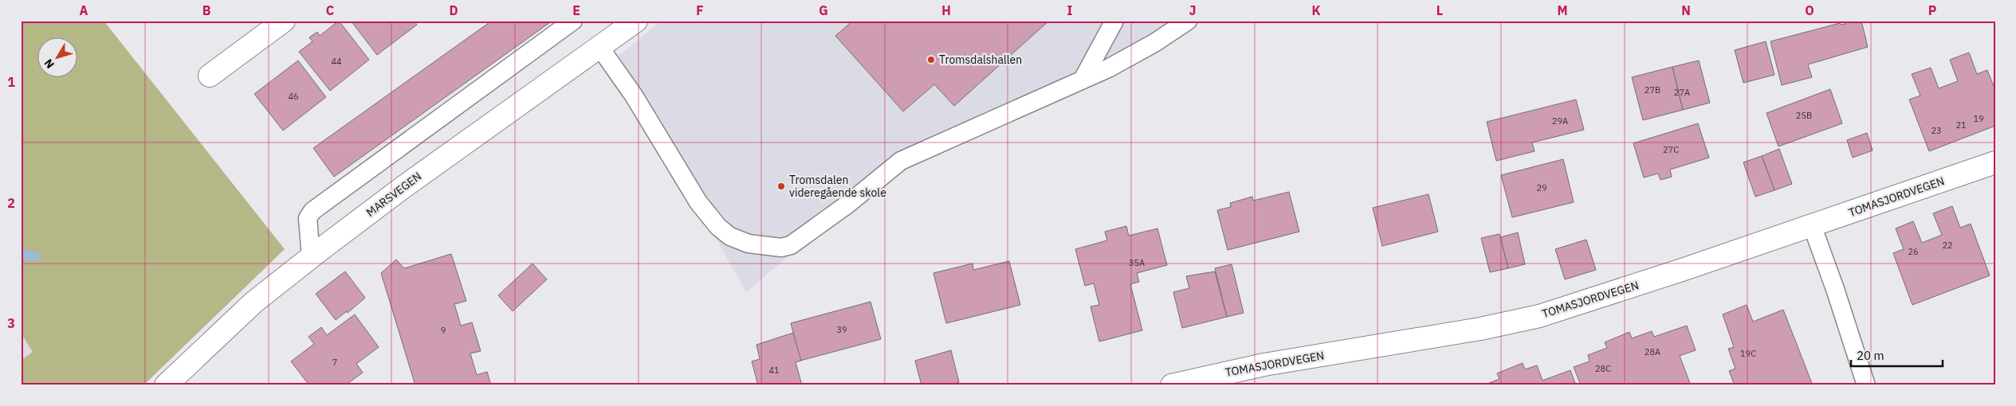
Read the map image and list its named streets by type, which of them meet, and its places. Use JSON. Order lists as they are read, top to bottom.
{
  "streets": {
    "street": ["MARSVEGEN", "TOMASJORDVEGEN"]
  },
  "places": ["Tromsdalshallen", "Tromsdalen videregående skole"],
  "house_numbers": [
    "44",
    "27B",
    "27A",
    "46",
    "25B",
    "19",
    "29A",
    "21",
    "23",
    "27C",
    "29",
    "22",
    "26",
    "35A",
    "39",
    "9",
    "28A",
    "19C",
    "7",
    "28C",
    "41"
  ],
  "scale_bar": "20 m",
  "north": "bottom left",
  "grid": {
    "columns": [
      "A",
      "B",
      "C",
      "D",
      "E",
      "F",
      "G",
      "H",
      "I",
      "J",
      "K",
      "L",
      "M",
      "N",
      "O",
      "P"
    ],
    "rows": ["1", "2", "3"]
  }
}
